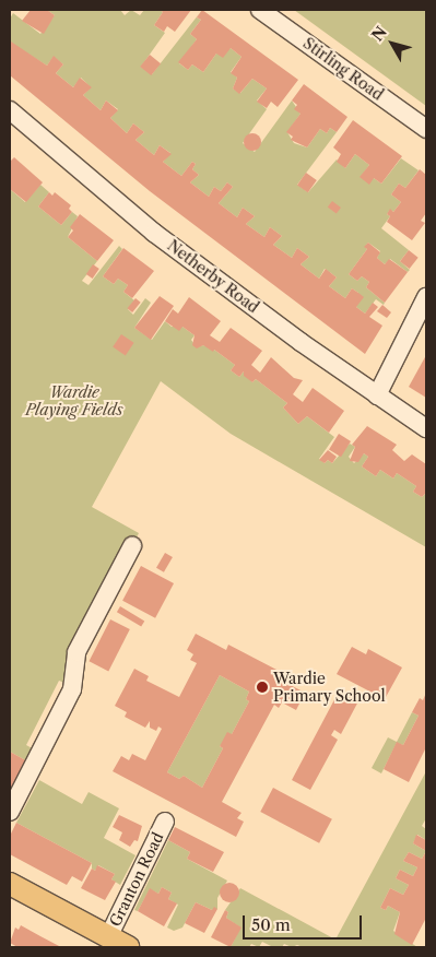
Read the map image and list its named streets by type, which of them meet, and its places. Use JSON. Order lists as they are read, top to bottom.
{
  "streets": {
    "main road": ["Granton Road"],
    "street": ["Stirling Road", "Netherby Road"]
  },
  "parks": ["Wardie Playing Fields"],
  "places": ["Wardie Primary School"],
  "scale_bar": "50 m",
  "north": "top left"
}
